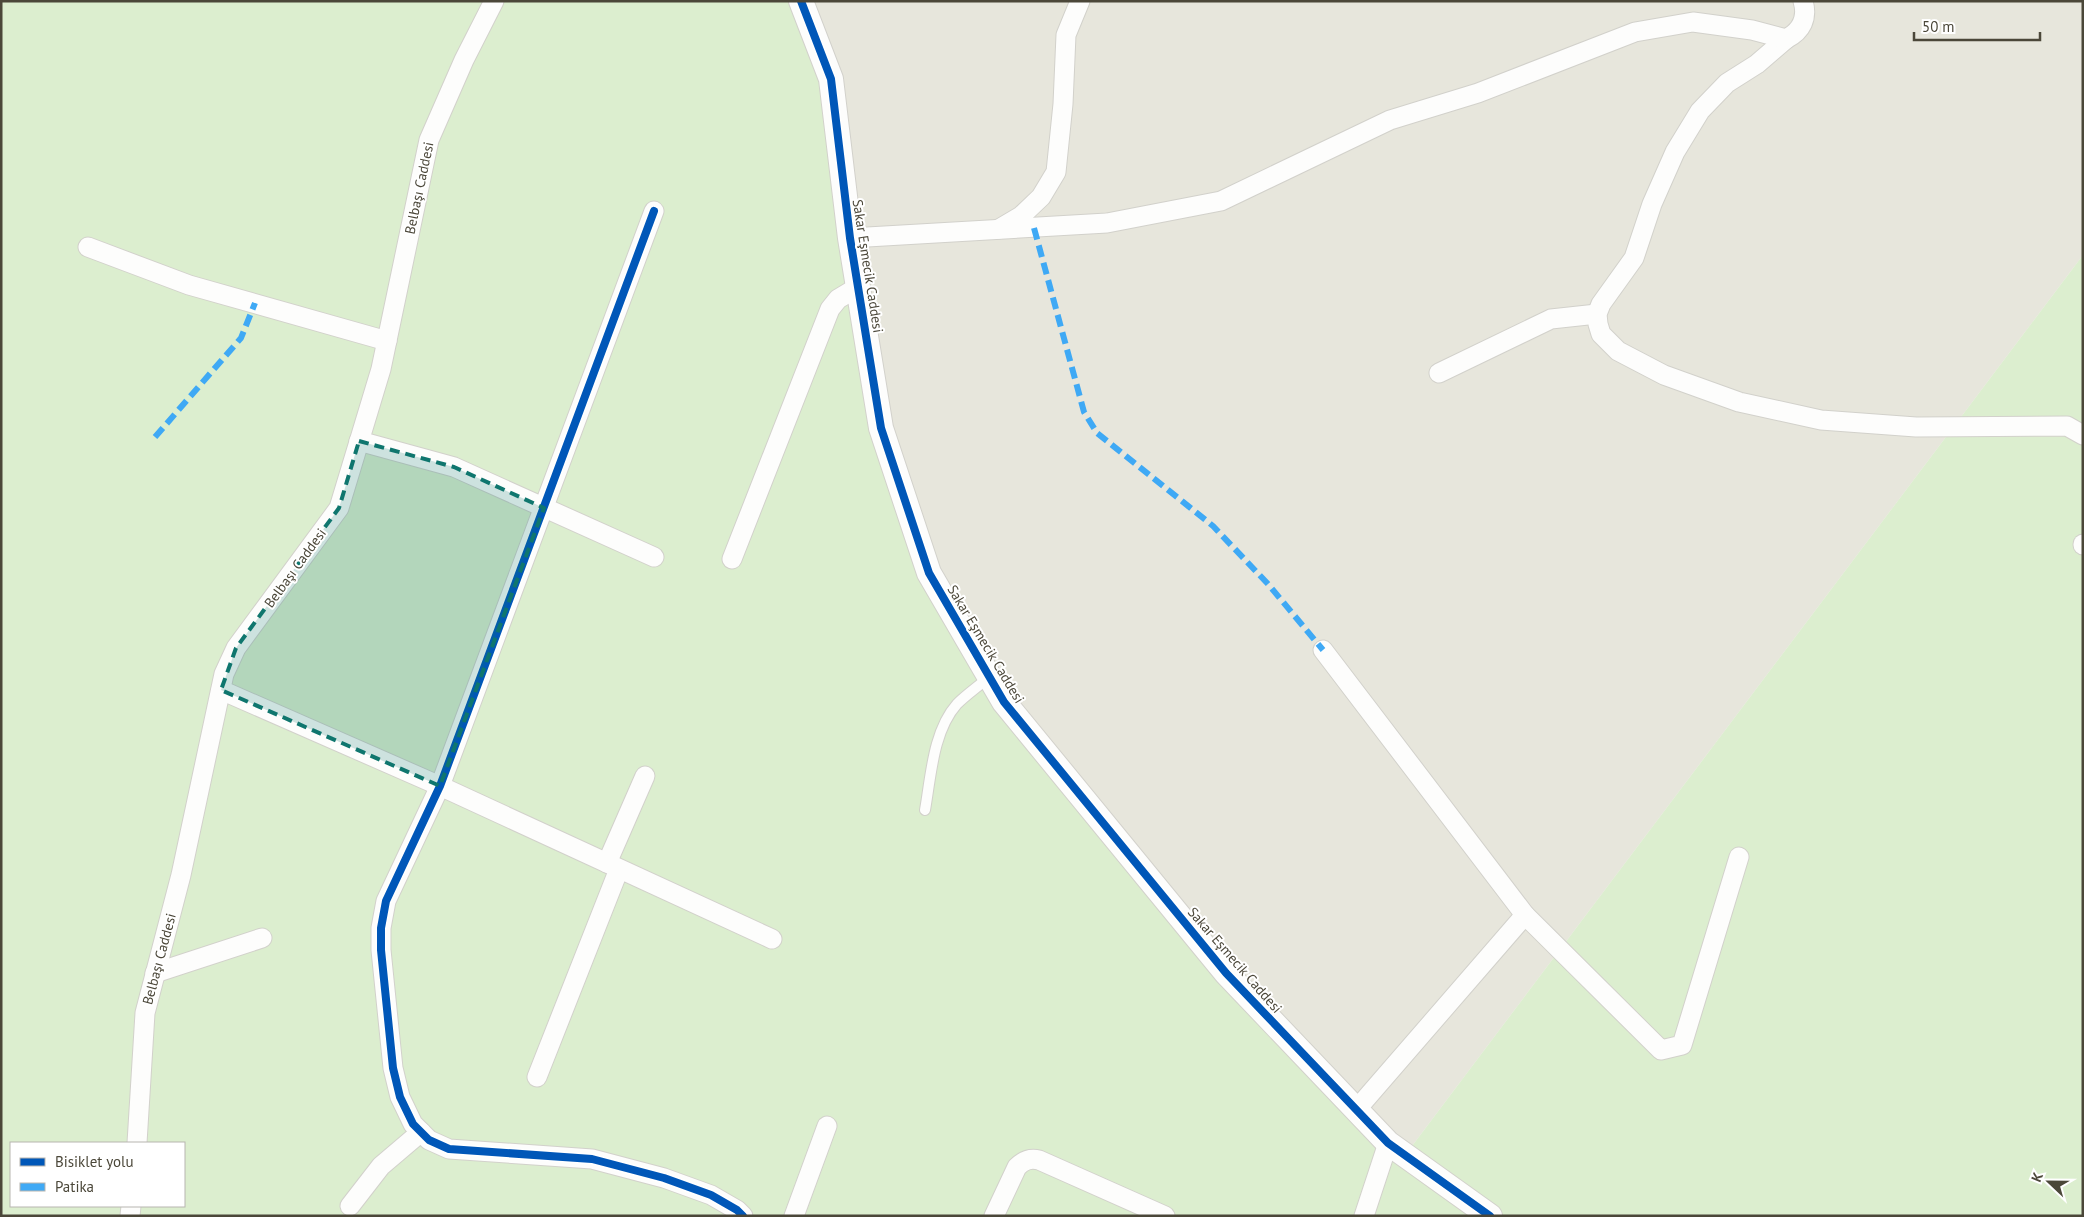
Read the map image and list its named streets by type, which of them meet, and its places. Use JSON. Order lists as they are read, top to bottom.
{
  "streets": {
    "street": ["Belbaşı Caddesi", "Sakar Eşmecik Caddesi"]
  },
  "legend": ["Bisiklet yolu", "Patika"],
  "scale_bar": "50 m",
  "north": "left"
}
